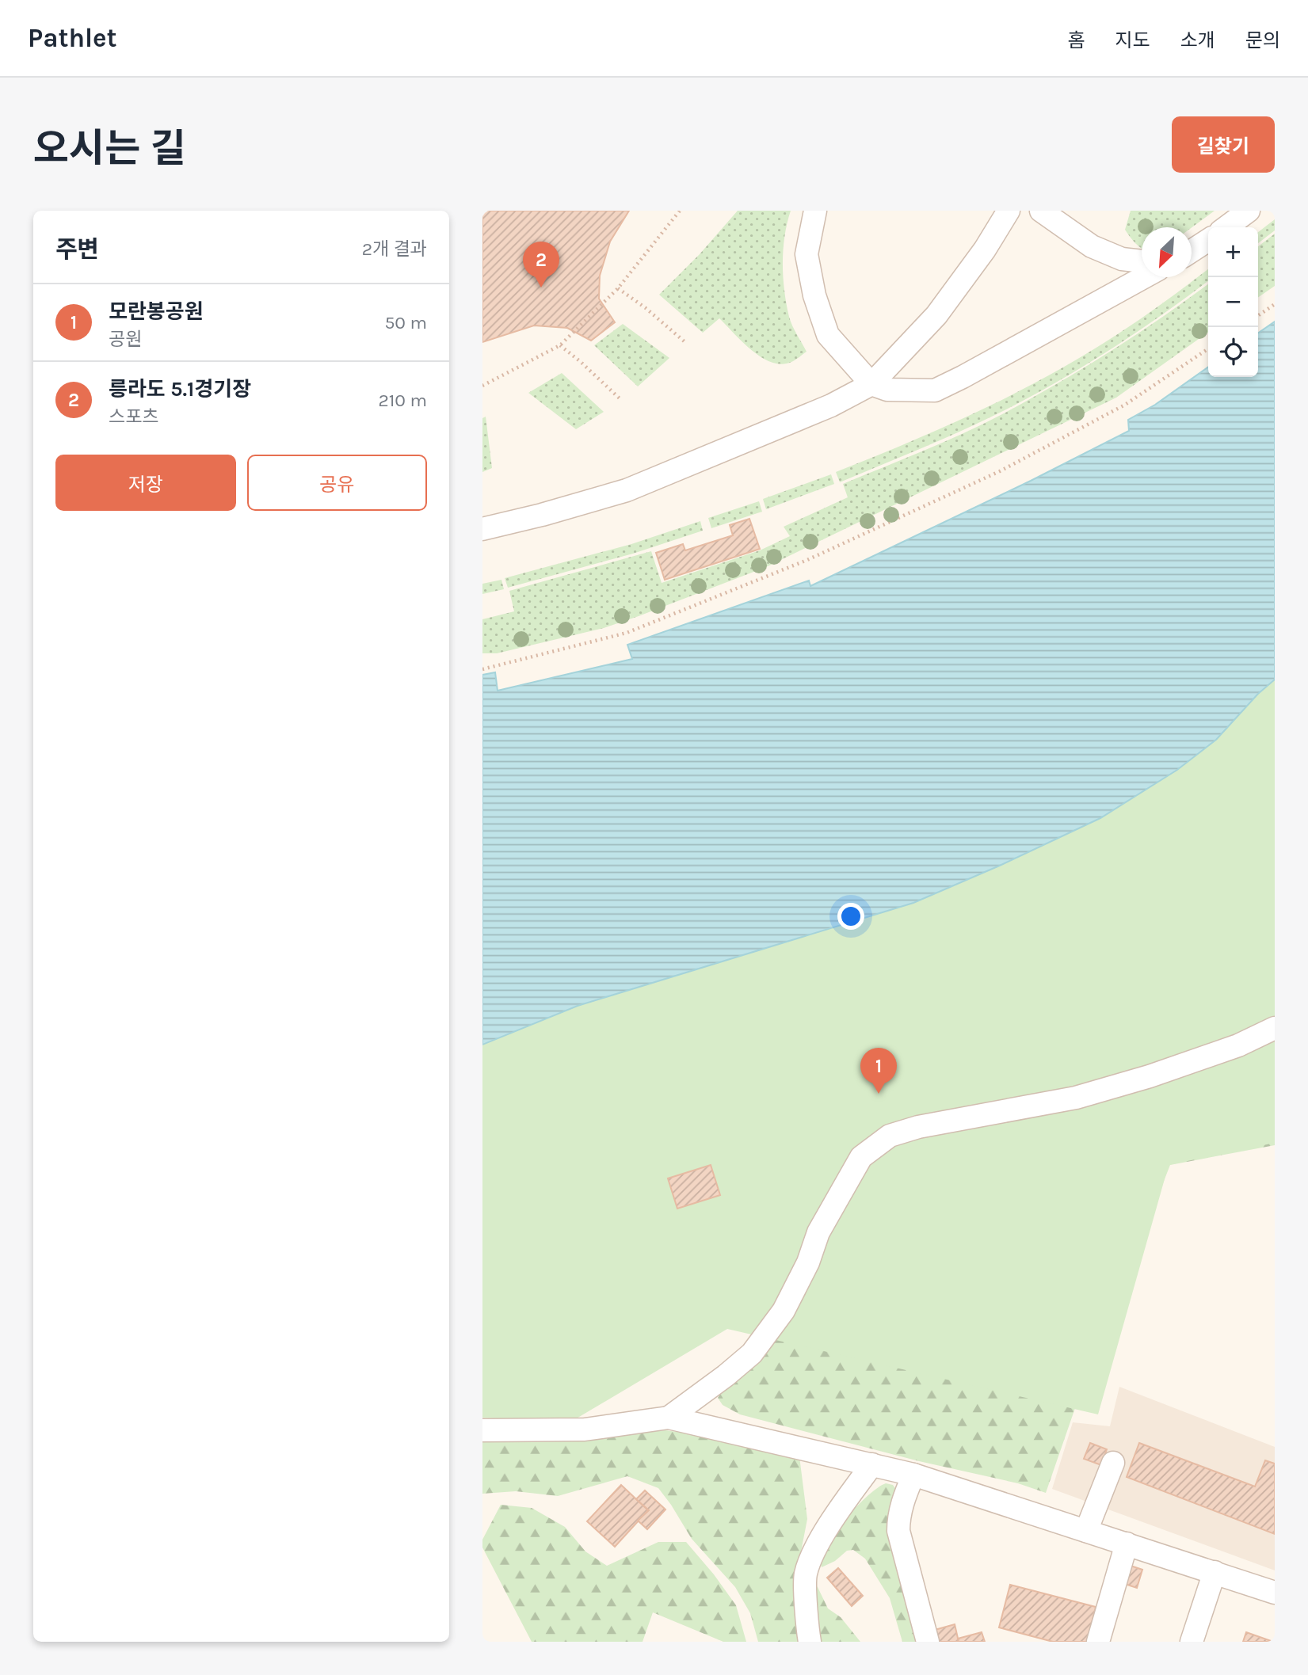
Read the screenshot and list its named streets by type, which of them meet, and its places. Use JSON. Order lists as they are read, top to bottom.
{
  "north": "bottom left",
  "page": {
    "header": "Pathlet",
    "nav": [
      "홈",
      "지도",
      "소개",
      "문의"
    ],
    "title": "오시는 길",
    "buttons": [
      "길찾기",
      ["저장", "공유"]
    ],
    "heading": ["주변", "2개 결과"],
    "map_buttons": ["+", "−"],
    "pins": ["2", "1"],
    "list": [
      {
        "mark": "1",
        "name": "모란봉공원",
        "note": "공원",
        "value": "50 m"
      },
      {
        "mark": "2",
        "name": "릉라도 5.1경기장",
        "note": "스포츠",
        "value": "210 m"
      }
    ]
  }
}
